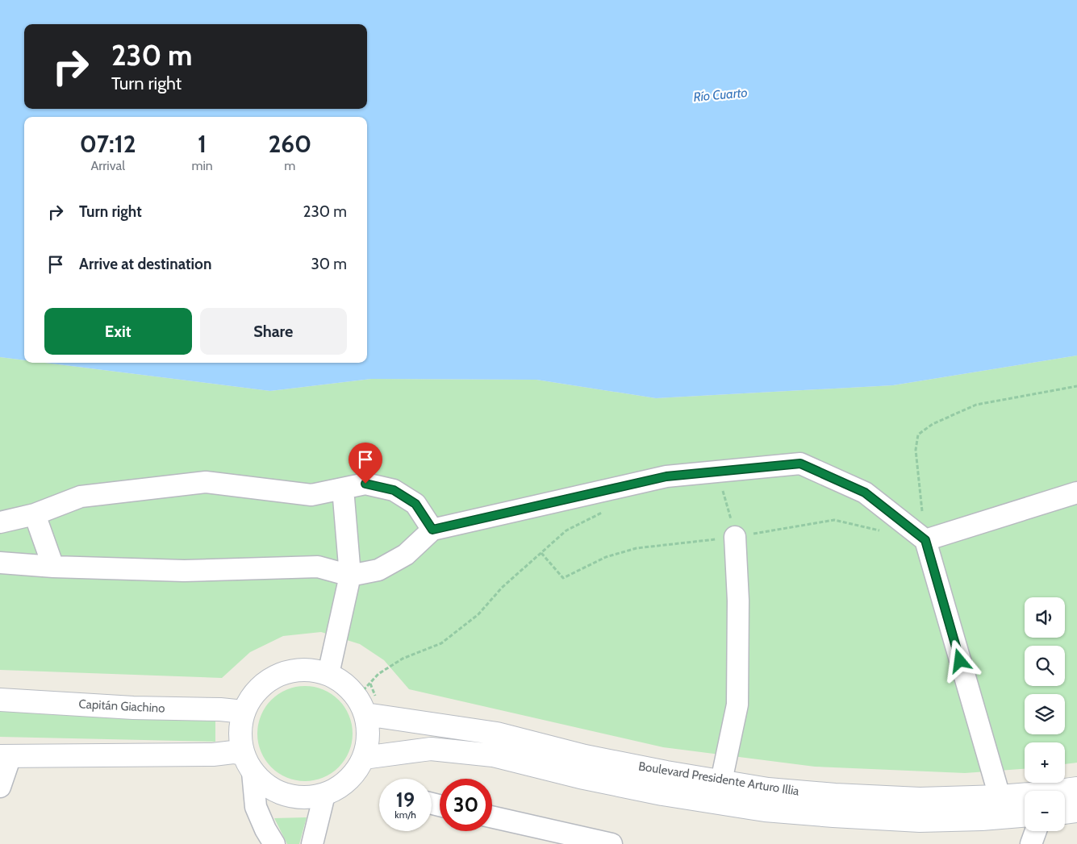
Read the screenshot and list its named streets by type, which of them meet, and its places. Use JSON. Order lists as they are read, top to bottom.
{
  "streets": {
    "main road": ["Capitán Giachino", "Boulevard Presidente Arturo Illia"]
  },
  "crossings": [
    ["Capitán Giachino", "Boulevard Presidente Arturo Illia"]
  ],
  "water": ["Río Cuarto"],
  "page": {
    "turn": ["230 m", "Turn right"],
    "eta": [
      "07:12",
      "Arrival",
      "1",
      "min",
      "260",
      "m"
    ],
    "list": [
      {
        "name": "Turn right",
        "value": "230 m"
      },
      {
        "name": "Arrive at destination",
        "value": "30 m"
      }
    ],
    "buttons": ["Exit", "Share"],
    "map_buttons": ["+", "−"],
    "speed": "19 km/h",
    "limit": "30"
  }
}
